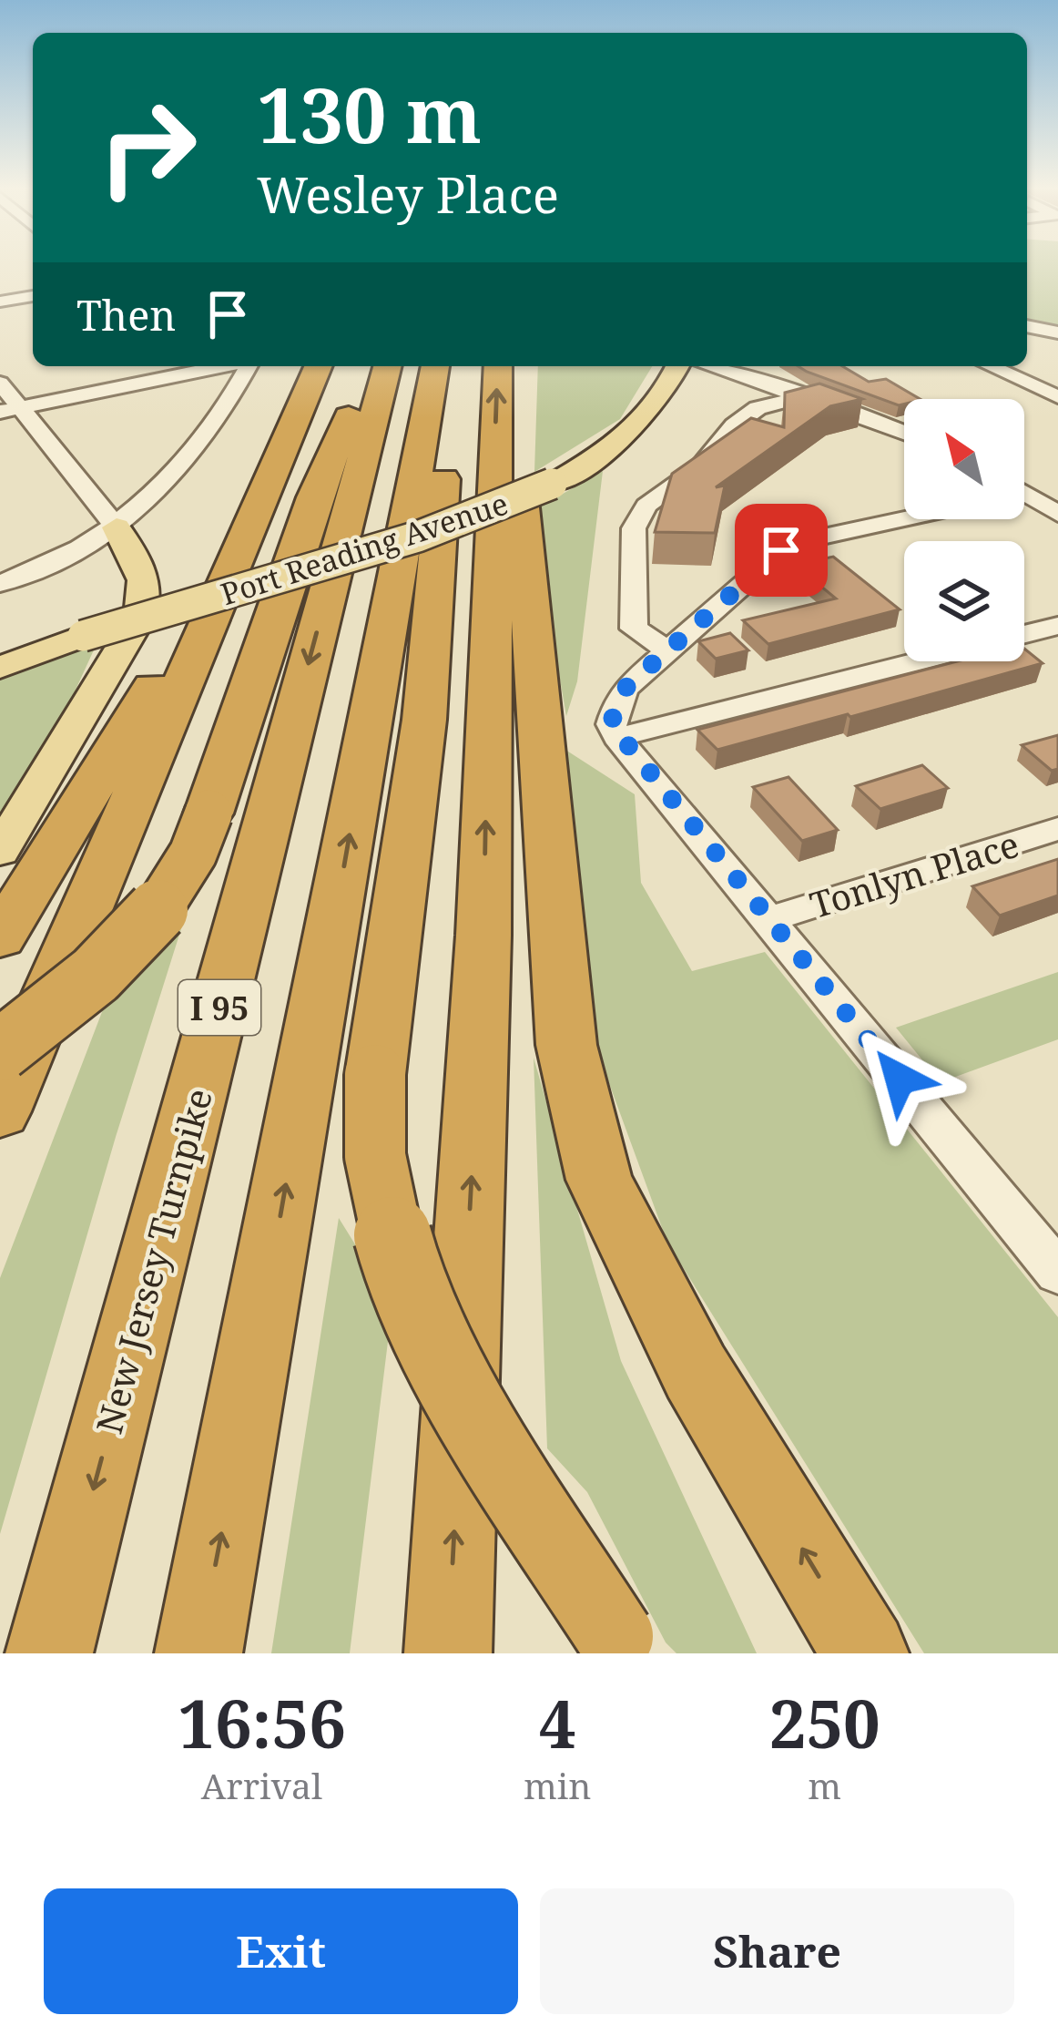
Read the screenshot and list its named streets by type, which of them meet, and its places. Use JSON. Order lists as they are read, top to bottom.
{
  "streets": {
    "highway": ["I 95", "New Jersey Turnpike"],
    "main road": ["Port Reading Avenue"],
    "street": ["Tonlyn Place"]
  },
  "north": "top left",
  "page": {
    "turn": ["130 m", "Wesley Place"],
    "then": "Then",
    "eta": [
      "16:56",
      "Arrival",
      "4",
      "min",
      "250",
      "m"
    ],
    "buttons": ["Exit", "Share"]
  }
}
